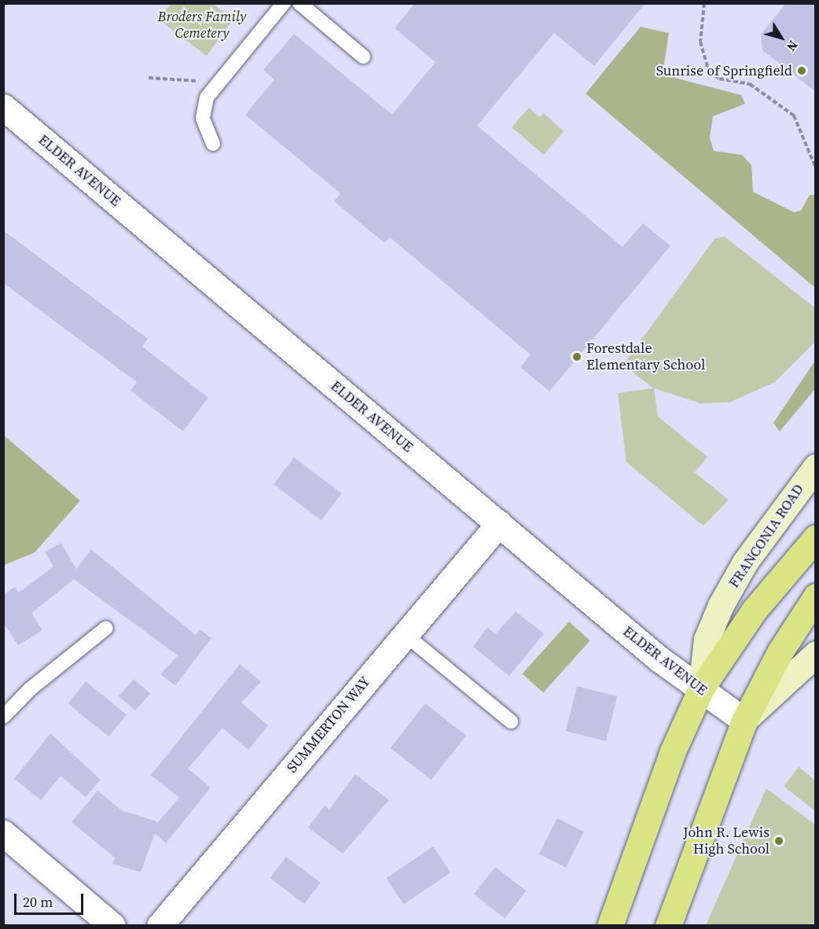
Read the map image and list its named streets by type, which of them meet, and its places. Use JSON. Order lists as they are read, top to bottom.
{
  "streets": {
    "main road": ["FRANCONIA ROAD"],
    "street": ["ELDER AVENUE", "SUMMERTON WAY"]
  },
  "crossings": [
    ["ELDER AVENUE", "FRANCONIA ROAD"],
    ["ELDER AVENUE", "SUMMERTON WAY"]
  ],
  "parks": ["Broders Family Cemetery"],
  "places": ["Sunrise of Springfield", "Forestdale Elementary School", "John R. Lewis High School"],
  "scale_bar": "20 m",
  "north": "bottom right"
}
